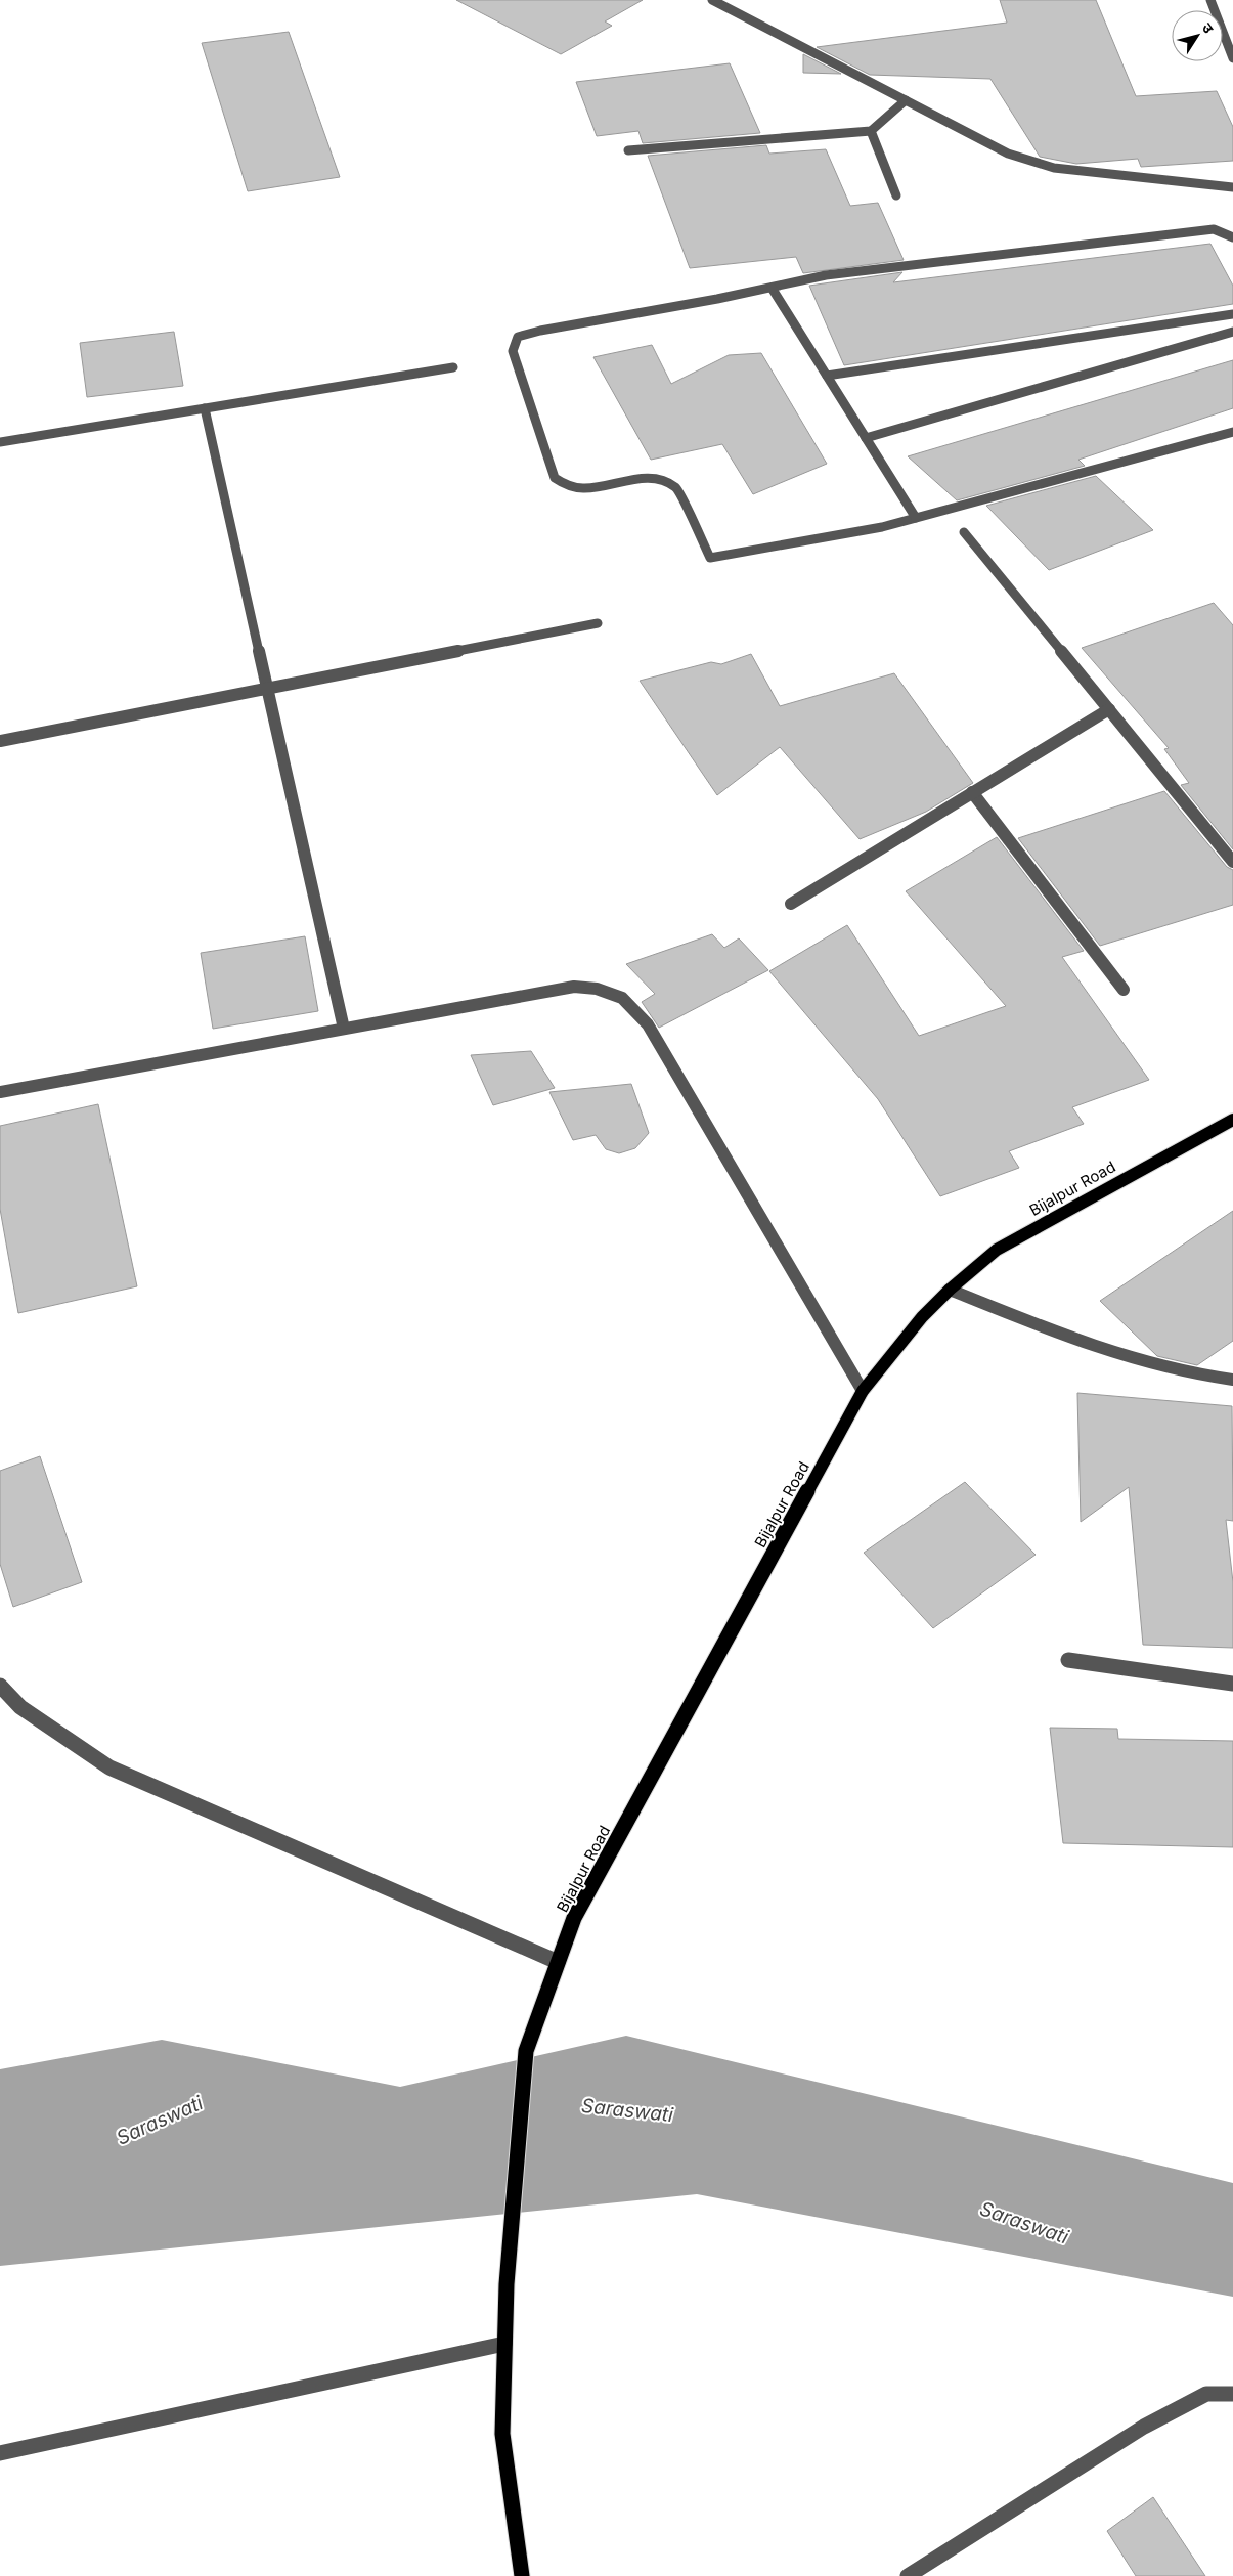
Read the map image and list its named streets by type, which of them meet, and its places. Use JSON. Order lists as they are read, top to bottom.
{
  "streets": {
    "main road": ["Bijalpur Road"]
  },
  "water": ["Saraswati"],
  "north": "top right"
}
